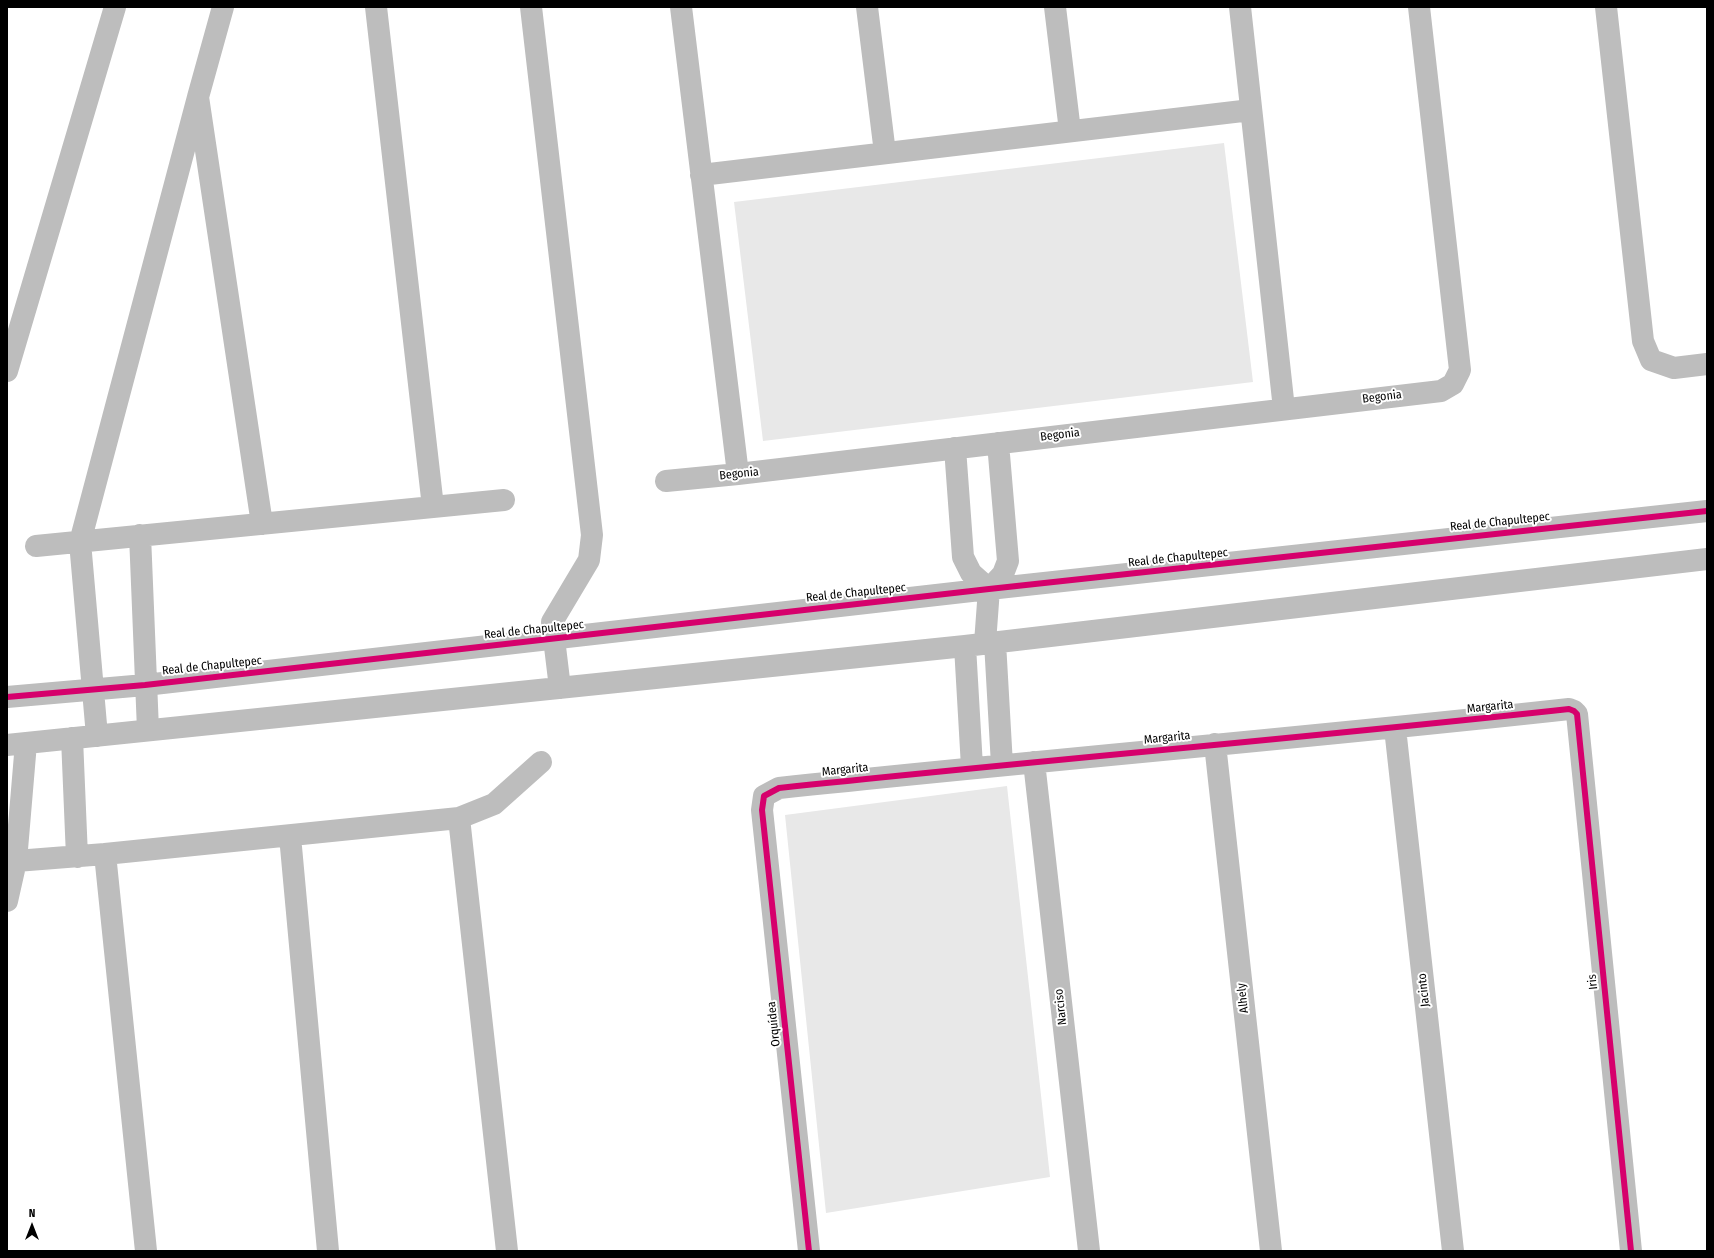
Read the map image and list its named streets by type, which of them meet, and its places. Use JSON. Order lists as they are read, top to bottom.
{
  "streets": {
    "street": [
      "Begonia",
      "Real de Chapultepec",
      "Margarita",
      "Iris",
      "Jacinto",
      "Alhely",
      "Narciso",
      "Orquídea"
    ]
  },
  "crossings": [
    ["Margarita", "Iris"],
    ["Margarita", "Jacinto"],
    ["Margarita", "Alhely"],
    ["Margarita", "Narciso"],
    ["Margarita", "Orquídea"]
  ],
  "north": "top"
}
